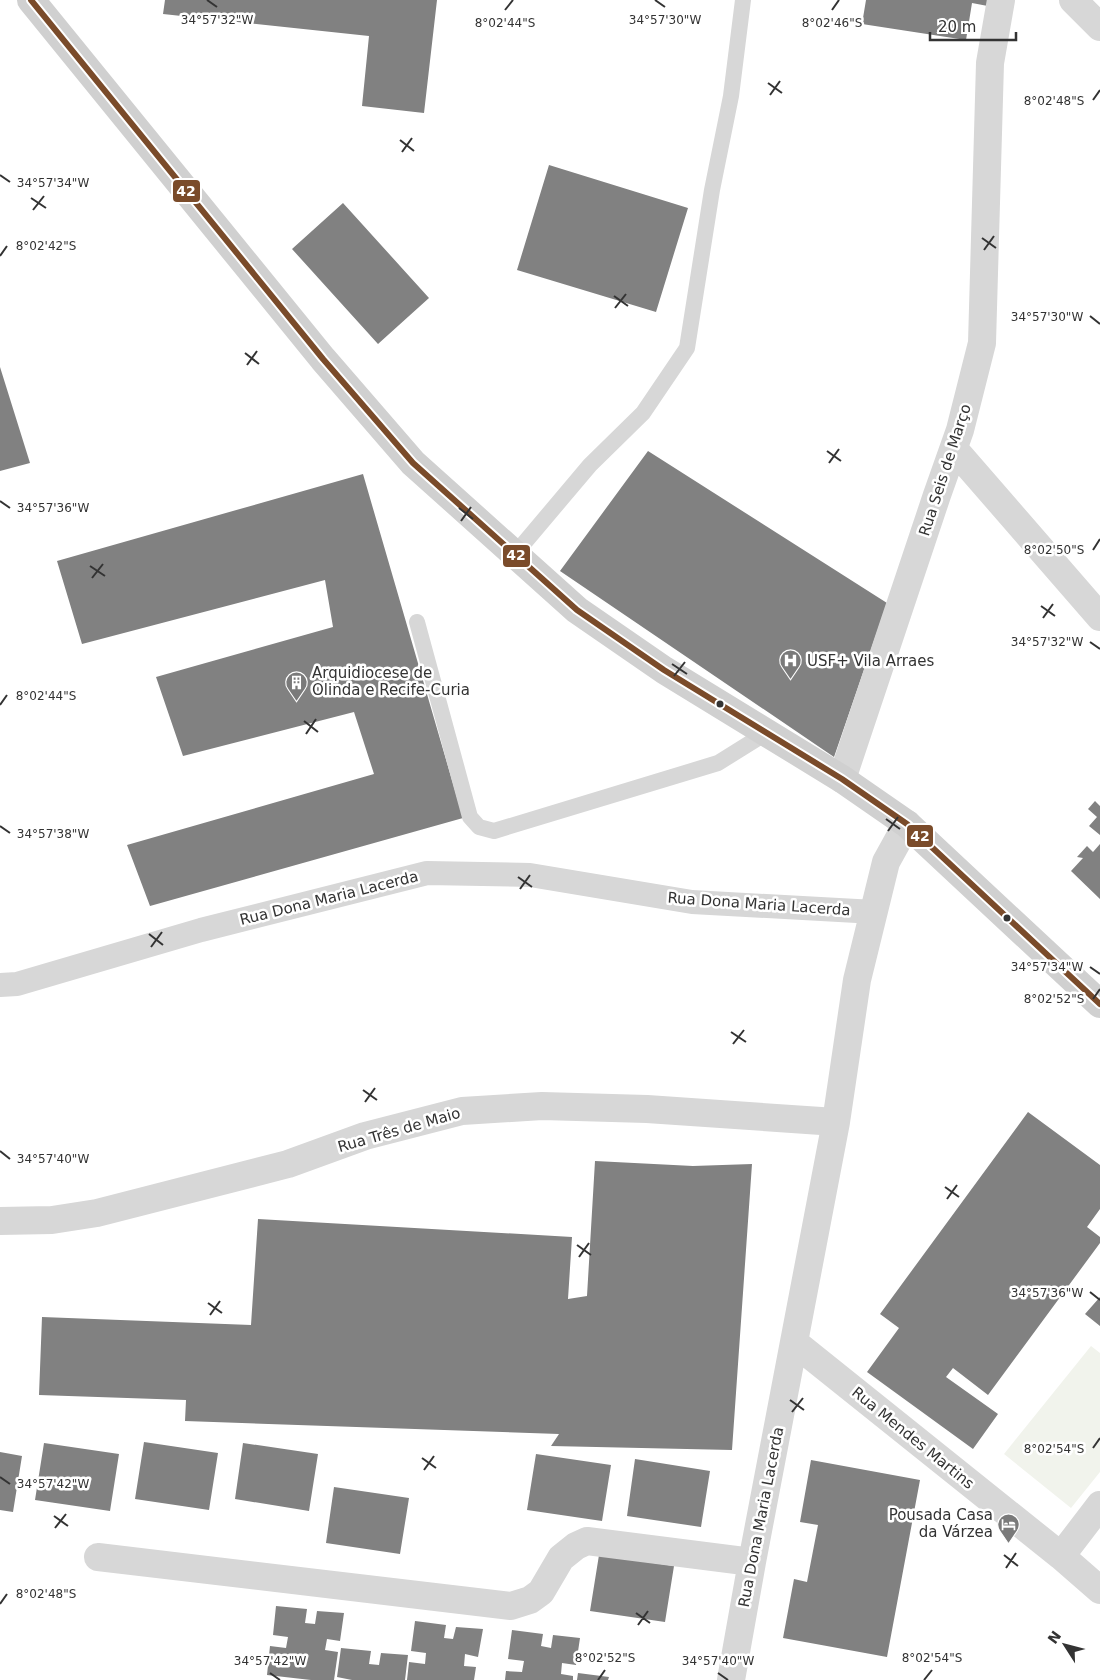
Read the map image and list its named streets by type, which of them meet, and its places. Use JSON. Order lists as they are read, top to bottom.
{
  "streets": {
    "street": [
      "Rua Seis de Março",
      "Rua Dona Maria Lacerda",
      "Rua Três de Maio",
      "Rua Mendes Martins"
    ]
  },
  "crossings": [
    ["Rua Dona Maria Lacerda", "Rua Três de Maio"],
    ["Rua Dona Maria Lacerda", "Rua Mendes Martins"]
  ],
  "places": {
    "hospital": ["USF+ Vila Arraes"],
    "building": ["Arquidiocese de Olinda e Recife-Curia"],
    "hotel": ["Pousada Casa da Várzea"]
  },
  "lines": ["transit line 42"],
  "scale_bar": "20 m",
  "north": "top left",
  "coordinates": [
    "34°57'32\"W",
    "34°57'30\"W",
    "8°02'44\"S",
    "8°02'46\"S",
    "8°02'48\"S",
    "34°57'34\"W",
    "8°02'42\"S",
    "34°57'36\"W",
    "8°02'50\"S",
    "34°57'38\"W",
    "8°02'52\"S",
    "34°57'40\"W",
    "8°02'54\"S",
    "34°57'42\"W"
  ]
}
